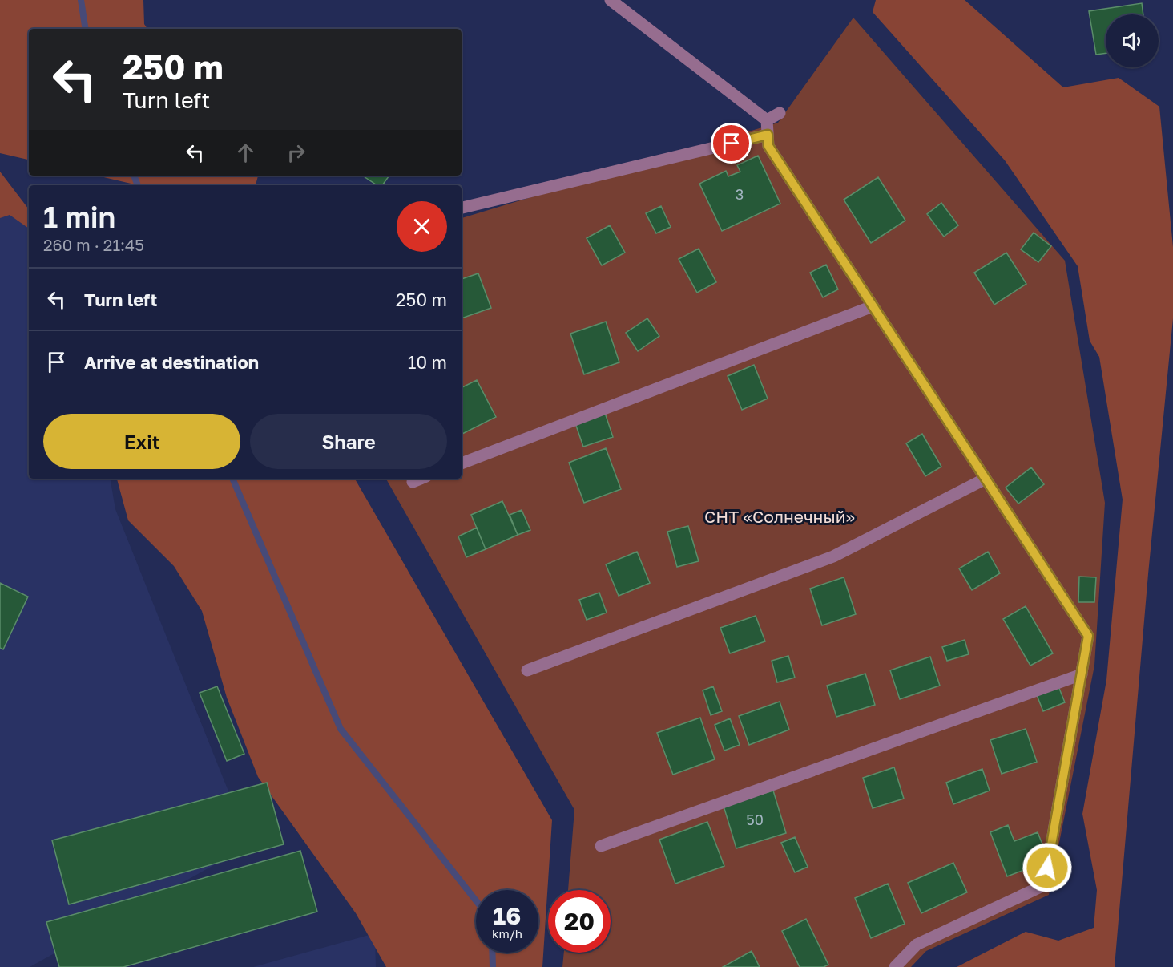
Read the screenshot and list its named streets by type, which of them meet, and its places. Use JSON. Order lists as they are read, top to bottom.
{
  "parks": ["СНТ «Солнечный»"],
  "house_numbers": ["3", "50"],
  "page": {
    "turn": ["250 m", "Turn left"],
    "heading": ["1 min", "260 m · 21:45"],
    "list": [
      {
        "name": "Turn left",
        "value": "250 m"
      },
      {
        "name": "Arrive at destination",
        "value": "10 m"
      }
    ],
    "buttons": ["Exit", "Share"],
    "speed": "16 km/h",
    "limit": "20"
  }
}
